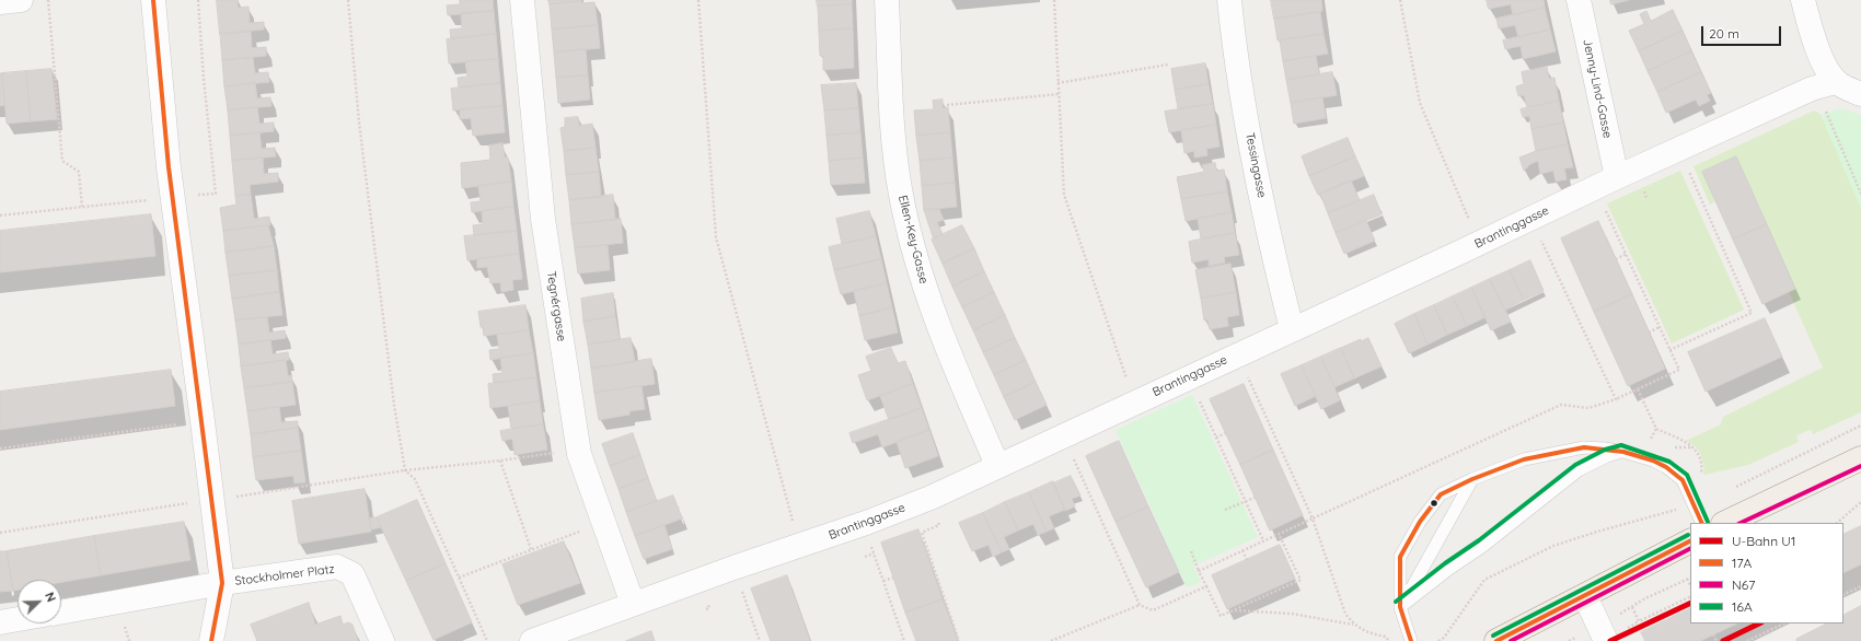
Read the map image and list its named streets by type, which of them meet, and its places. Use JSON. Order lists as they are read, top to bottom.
{
  "streets": {
    "street": [
      "Jenny-Lind-Gasse",
      "Tessingasse",
      "Brantinggasse",
      "Ellen-Key-Gasse",
      "Tegnérgasse",
      "Stockholmer Platz"
    ]
  },
  "crossings": [
    ["Jenny-Lind-Gasse", "Brantinggasse"],
    ["Tessingasse", "Brantinggasse"],
    ["Brantinggasse", "Ellen-Key-Gasse"],
    ["Brantinggasse", "Tegnérgasse"]
  ],
  "lines": [
    "transit line 17A",
    "transit line 16A",
    "transit line N67",
    "metro line U1"
  ],
  "legend": [
    "U-Bahn U1",
    "17A",
    "N67",
    "16A"
  ],
  "scale_bar": "20 m",
  "north": "top right"
}
